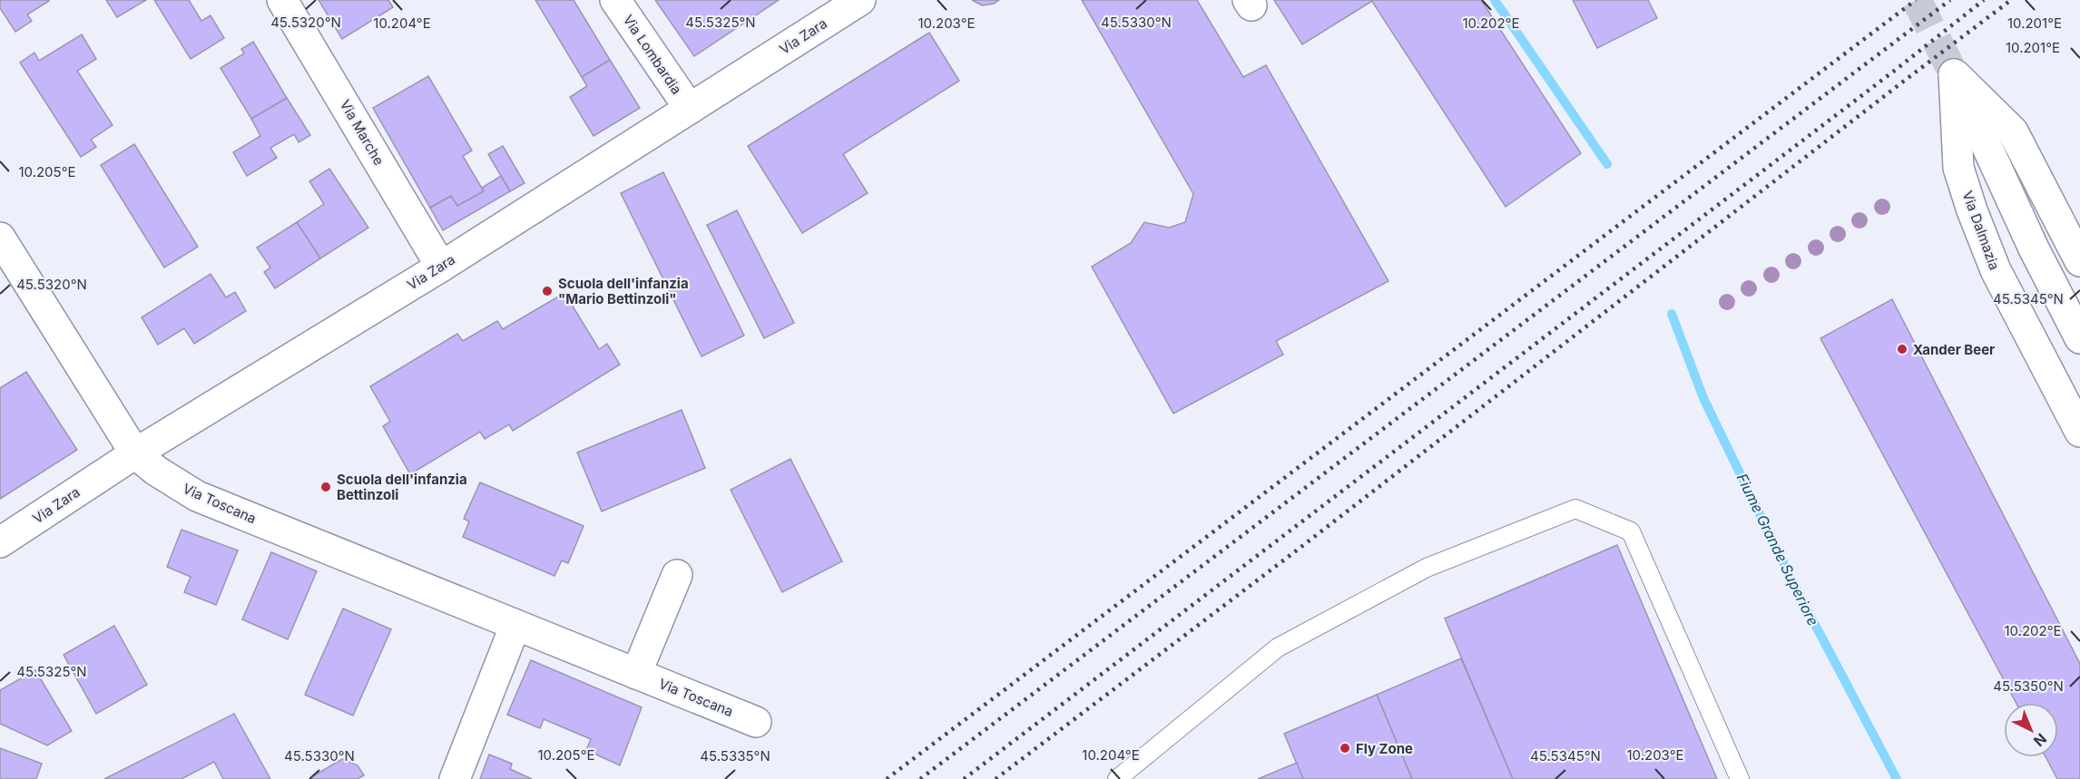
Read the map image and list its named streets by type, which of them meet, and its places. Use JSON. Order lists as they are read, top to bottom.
{
  "streets": {
    "street": [
      "Via Zara",
      "Via Lombardia",
      "Via Marche",
      "Via Dalmazia",
      "Via Toscana"
    ]
  },
  "crossings": [
    ["Via Zara", "Via Lombardia"],
    ["Via Zara", "Via Marche"],
    ["Via Zara", "Via Toscana"]
  ],
  "water": ["Fiume Grande Superiore"],
  "places": [
    "Scuola dell'infanzia \"Mario Bettinzoli\"",
    "Xander Beer",
    "Scuola dell'infanzia Bettinzoli",
    "Fly Zone"
  ],
  "north": "bottom right",
  "coordinates": [
    "45.5320°N",
    "45.5325°N",
    "45.5330°N",
    "10.204°E",
    "10.203°E",
    "10.202°E",
    "10.201°E",
    "10.205°E",
    "45.5345°N",
    "45.5350°N",
    "45.5335°N"
  ]
}
